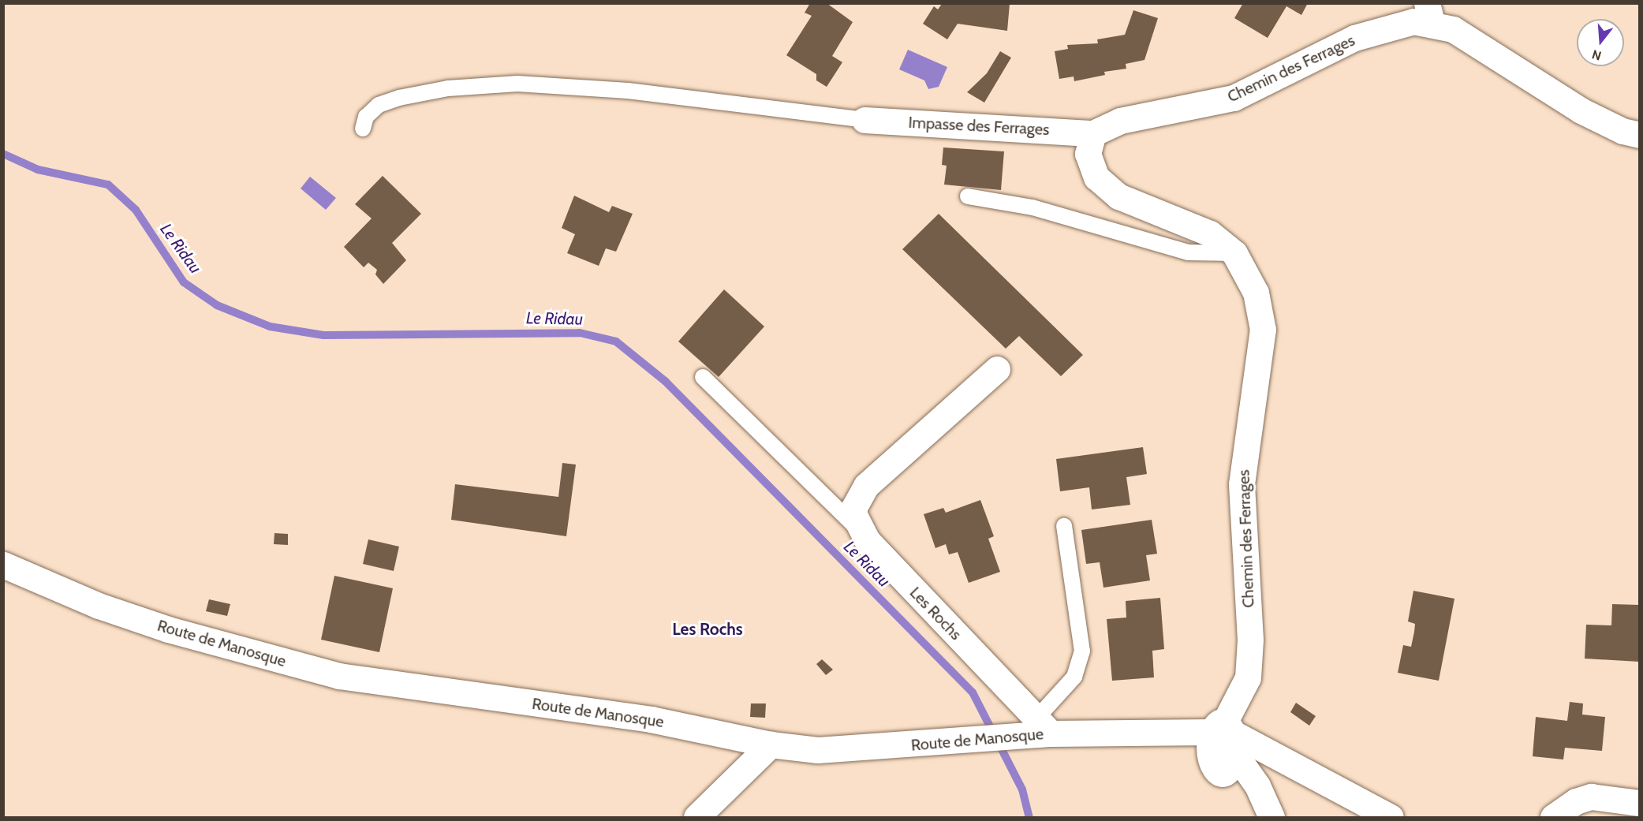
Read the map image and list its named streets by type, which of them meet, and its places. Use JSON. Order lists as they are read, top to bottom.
{
  "streets": {
    "street": [
      "Chemin des Ferrages",
      "Impasse des Ferrages",
      "Les Rochs",
      "Route de Manosque"
    ]
  },
  "crossings": [
    ["Chemin des Ferrages", "Impasse des Ferrages"],
    ["Chemin des Ferrages", "Route de Manosque"],
    ["Les Rochs", "Route de Manosque"]
  ],
  "districts": ["Les Rochs"],
  "water": ["Le Ridau"],
  "north": "bottom"
}
